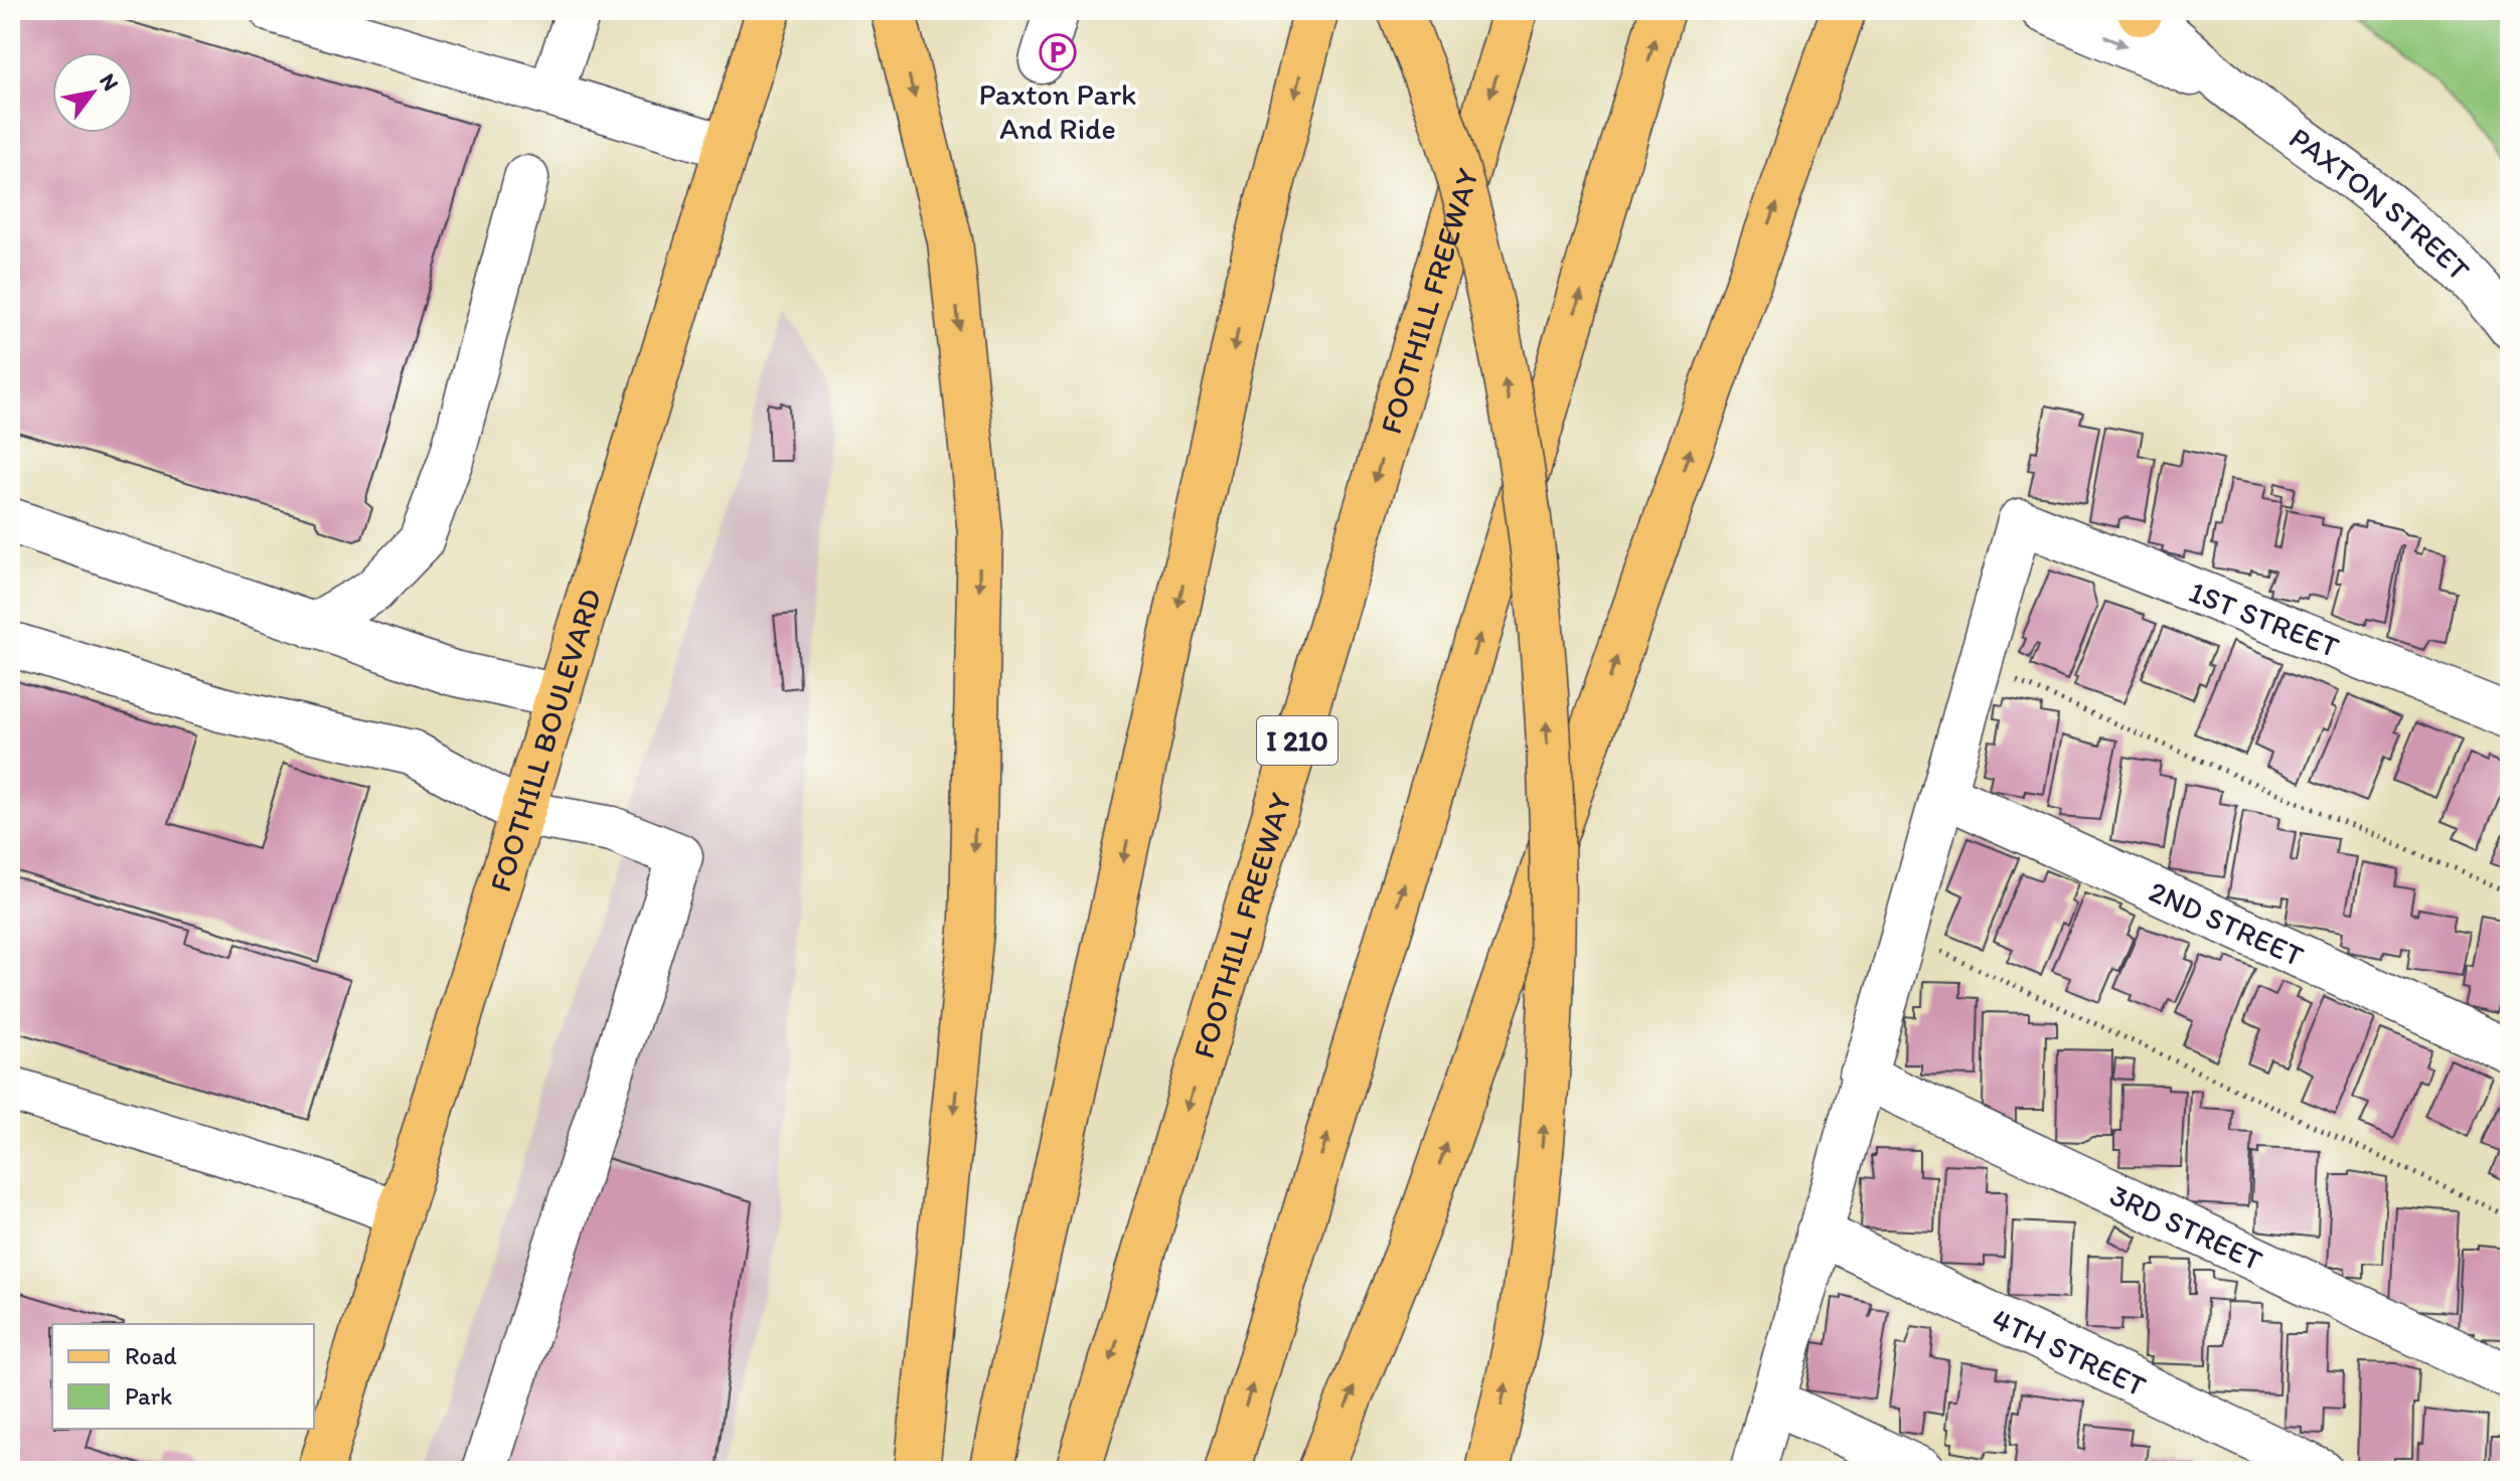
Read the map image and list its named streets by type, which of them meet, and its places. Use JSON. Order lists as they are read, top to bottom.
{
  "streets": {
    "main road": ["FOOTHILL FREEWAY", "FOOTHILL BOULEVARD", "I 210"],
    "street": [
      "PAXTON STREET",
      "1ST STREET",
      "2ND STREET",
      "3RD STREET",
      "4TH STREET"
    ]
  },
  "places": {
    "parking": ["Paxton Park And Ride"]
  },
  "legend": ["Road", "Park"],
  "north": "top right"
}
